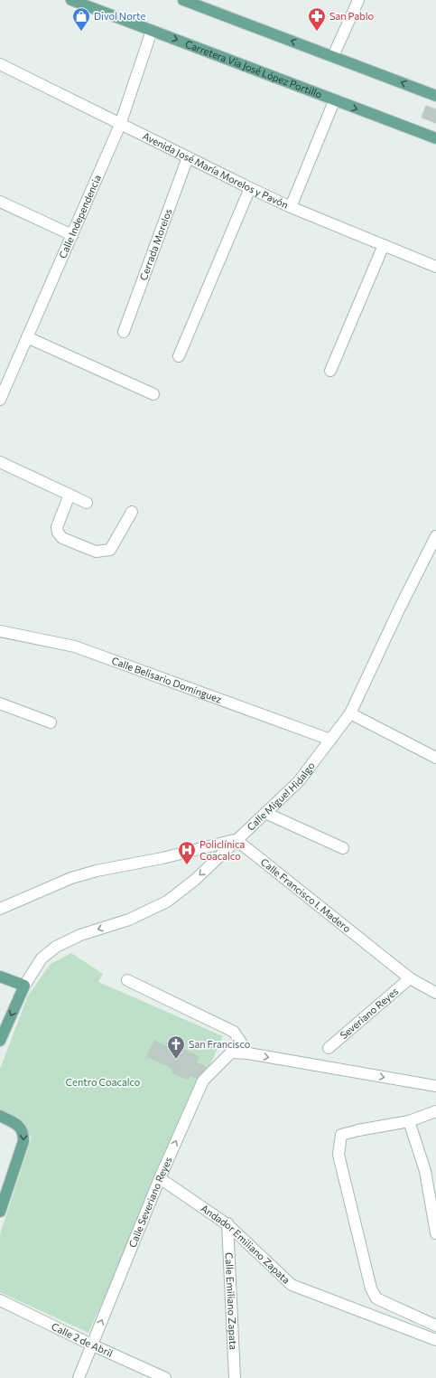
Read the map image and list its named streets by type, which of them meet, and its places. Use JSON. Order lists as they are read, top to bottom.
{
  "streets": {
    "main road": ["Carretera Vía José López Portillo"],
    "street": [
      "Avenida José María Morelos y Pavón",
      "Calle Independencia",
      "Cerrada Morelos",
      "Calle Belisario Domínguez",
      "Calle Miguel Hidalgo",
      "Calle Francisco I. Madero",
      "Severiano Reyes",
      "Calle Severiano Reyes",
      "Andador Emiliano Zapata",
      "Calle Emiliano Zapata",
      "Calle 2 de Abril"
    ]
  },
  "crossings": [
    ["Carretera Vía José López Portillo", "Calle Independencia"],
    ["Avenida José María Morelos y Pavón", "Calle Independencia"],
    ["Avenida José María Morelos y Pavón", "Cerrada Morelos"],
    ["Calle Belisario Domínguez", "Calle Miguel Hidalgo"],
    ["Calle Miguel Hidalgo", "Calle Francisco I. Madero"],
    ["Calle Francisco I. Madero", "Severiano Reyes"],
    ["Calle Severiano Reyes", "Andador Emiliano Zapata"],
    ["Calle Severiano Reyes", "Calle 2 de Abril"],
    ["Andador Emiliano Zapata", "Calle Emiliano Zapata"]
  ],
  "one_way": ["Calle Severiano Reyes"],
  "parks": ["Centro Coacalco"],
  "places": {
    "shop": ["Divol Norte"],
    "pharmacy": ["San Pablo"],
    "hospital": ["Policlínica Coacalco"],
    "church": ["San Francisco"]
  }
}
